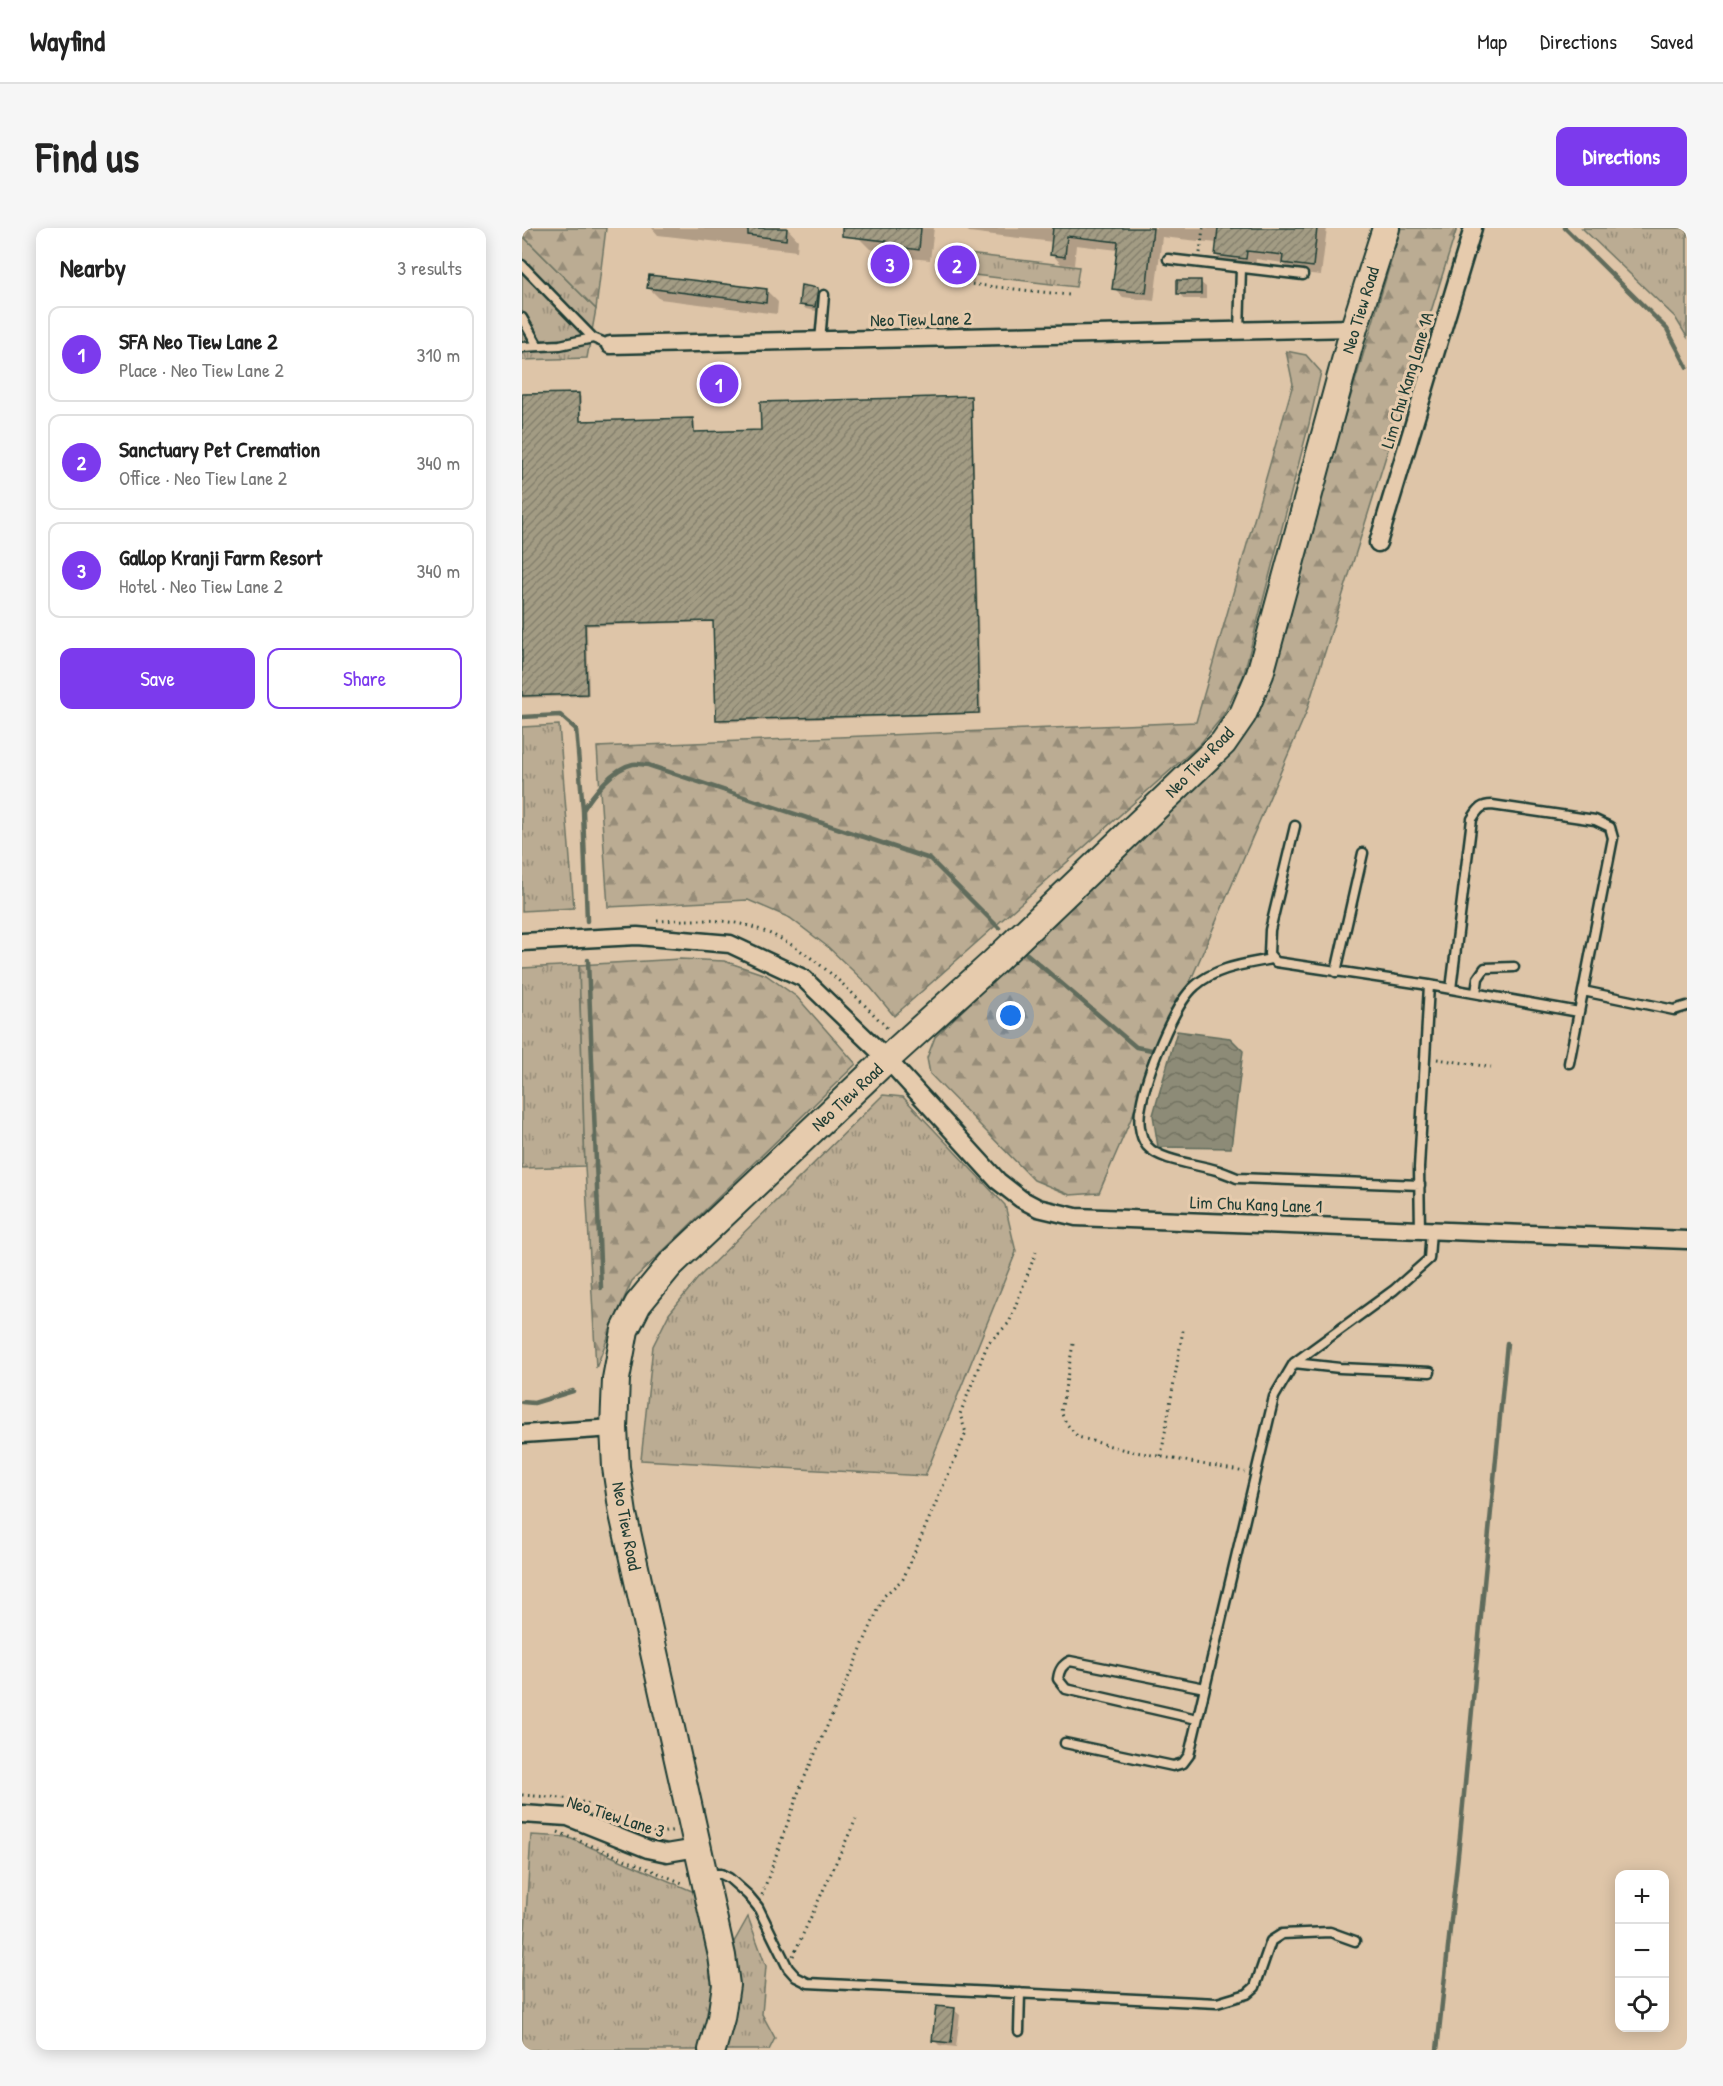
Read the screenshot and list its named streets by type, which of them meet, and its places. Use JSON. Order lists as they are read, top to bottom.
{
  "streets": {
    "main road": ["Neo Tiew Road"],
    "street": [
      "Neo Tiew Lane 2",
      "Lim Chu Kang Lane 1A",
      "Lim Chu Kang Lane 1",
      "Neo Tiew Lane 3"
    ]
  },
  "crossings": [
    ["Neo Tiew Road", "Neo Tiew Lane 2"],
    ["Neo Tiew Road", "Lim Chu Kang Lane 1"],
    ["Neo Tiew Road", "Neo Tiew Lane 3"]
  ],
  "page": {
    "header": "Wayfind",
    "nav": ["Map", "Directions", "Saved"],
    "buttons": [
      "Directions",
      ["Save", "Share"]
    ],
    "title": "Find us",
    "heading": ["Nearby", "3 results"],
    "pins": ["3", "2", "1"],
    "list": [
      {
        "mark": "1",
        "name": "SFA Neo Tiew Lane 2",
        "note": "Place · Neo Tiew Lane 2",
        "value": "310 m"
      },
      {
        "mark": "2",
        "name": "Sanctuary Pet Cremation",
        "note": "Office · Neo Tiew Lane 2",
        "value": "340 m"
      },
      {
        "mark": "3",
        "name": "Gallop Kranji Farm Resort",
        "note": "Hotel · Neo Tiew Lane 2",
        "value": "340 m"
      }
    ],
    "map_buttons": ["+", "−"]
  }
}
